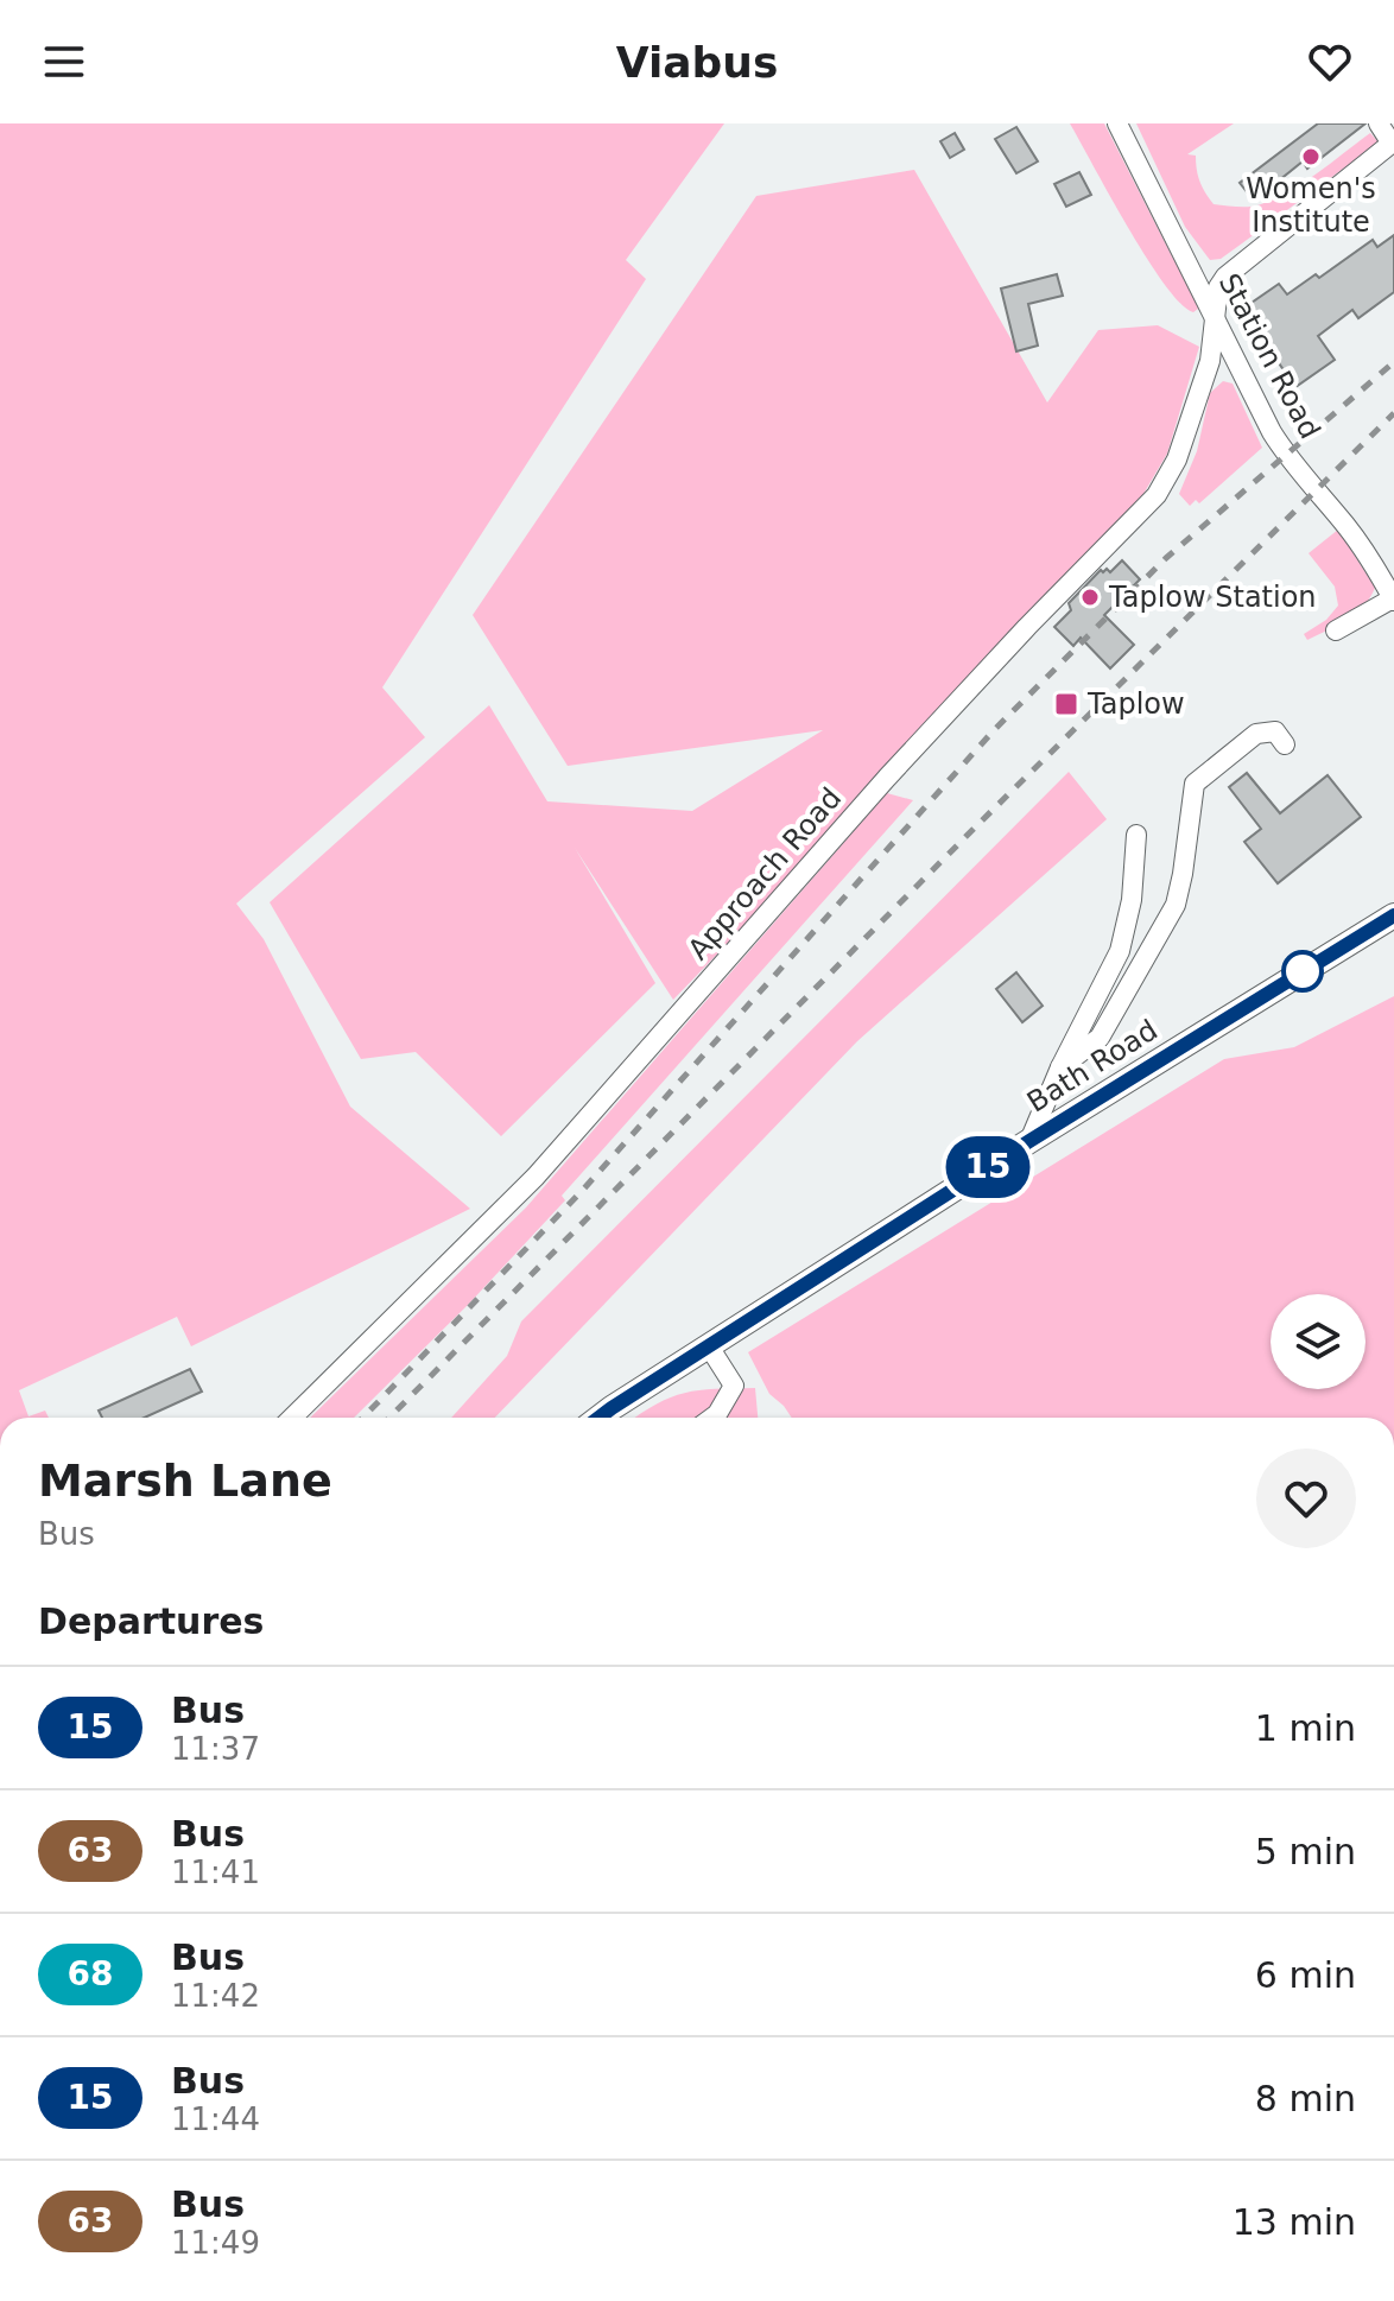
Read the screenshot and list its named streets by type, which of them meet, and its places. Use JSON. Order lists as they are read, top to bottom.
{
  "streets": {
    "main road": ["Bath Road"],
    "street": ["Station Road", "Approach Road"]
  },
  "crossings": [
    ["Station Road", "Approach Road"]
  ],
  "places": {
    "other": ["Women's Institute", "Taplow Station"],
    "transit": ["Taplow"]
  },
  "lines": ["bus line 15"],
  "page": {
    "header": "Viabus",
    "on_map": "15",
    "heading": [
      ["Marsh Lane", "Bus"],
      "Departures"
    ],
    "list": [
      {
        "mark": "15",
        "name": "Bus",
        "note": "11:37",
        "value": "1 min"
      },
      {
        "mark": "63",
        "name": "Bus",
        "note": "11:41",
        "value": "5 min"
      },
      {
        "mark": "68",
        "name": "Bus",
        "note": "11:42",
        "value": "6 min"
      },
      {
        "mark": "15",
        "name": "Bus",
        "note": "11:44",
        "value": "8 min"
      },
      {
        "mark": "63",
        "name": "Bus",
        "note": "11:49",
        "value": "13 min"
      }
    ]
  }
}
